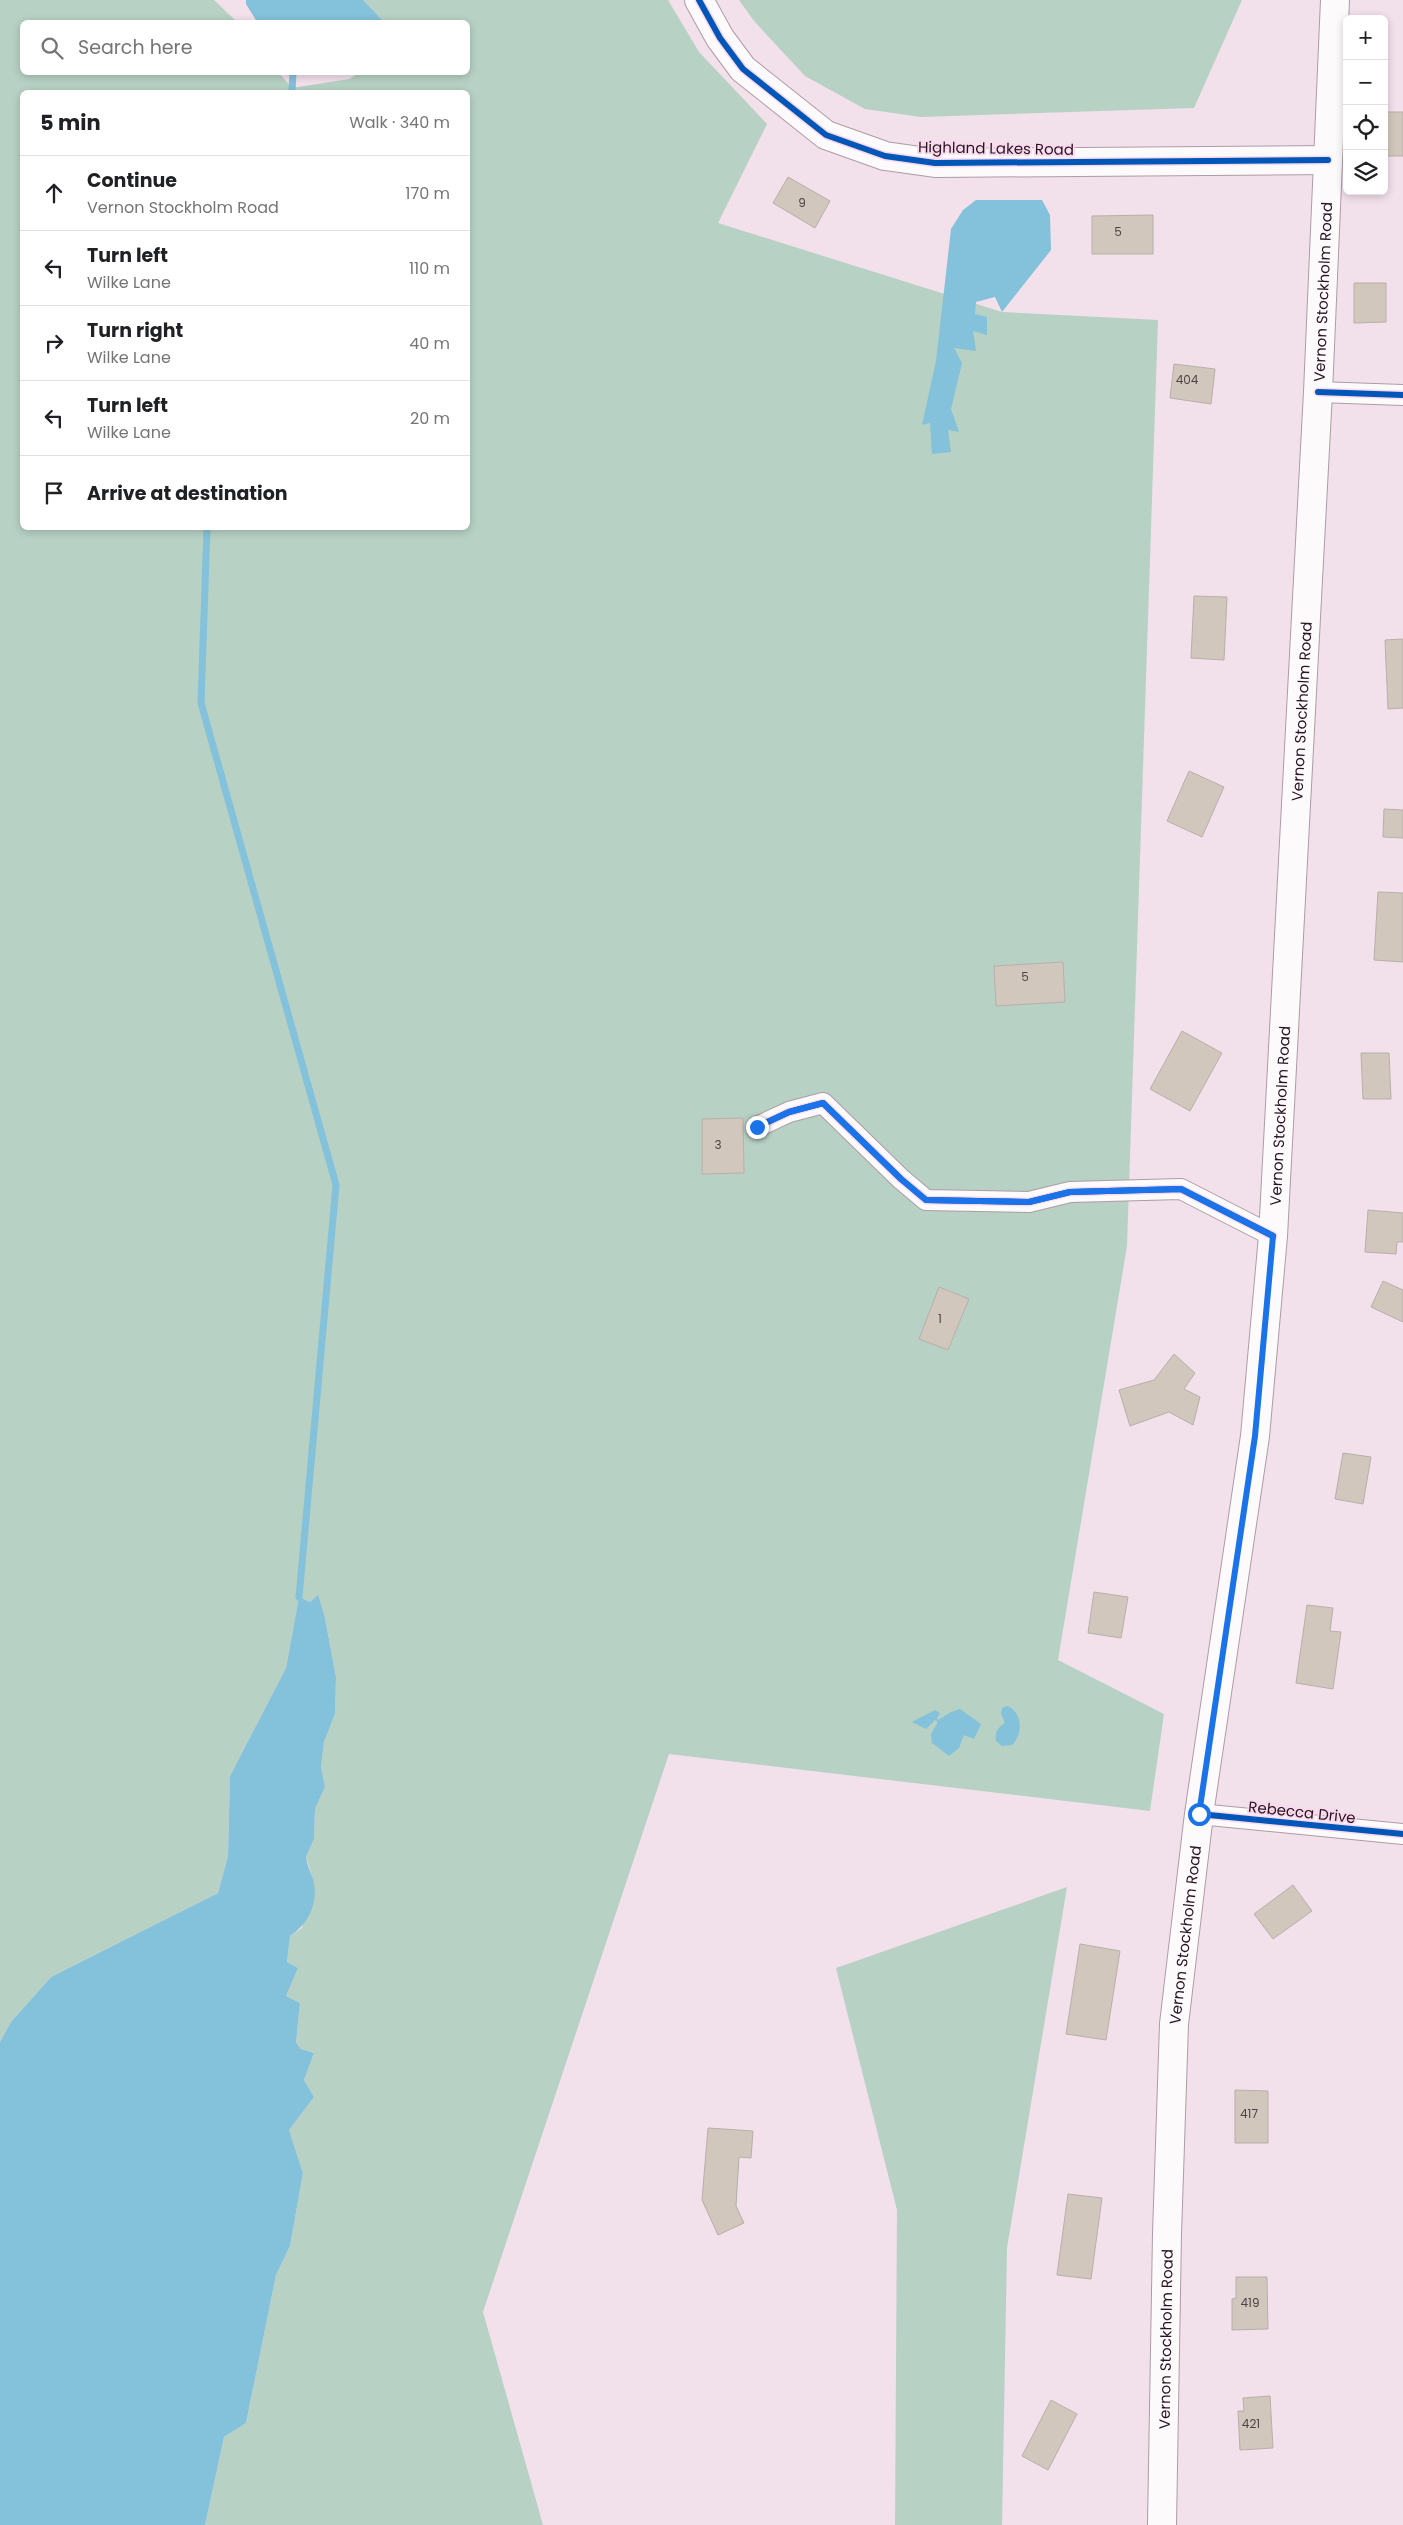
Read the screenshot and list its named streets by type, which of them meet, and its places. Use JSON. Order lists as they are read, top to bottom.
{
  "streets": {
    "main road": ["Highland Lakes Road", "Vernon Stockholm Road"],
    "street": ["Rebecca Drive"]
  },
  "crossings": [
    ["Highland Lakes Road", "Vernon Stockholm Road"],
    ["Vernon Stockholm Road", "Rebecca Drive"]
  ],
  "house_numbers": [
    "9",
    "5",
    "404",
    "5",
    "3",
    "1",
    "417",
    "419",
    "421"
  ],
  "page": {
    "map_buttons": ["+", "−"],
    "search": "Search here",
    "heading": ["5 min", "Walk · 340 m"],
    "list": [
      ["Continue", "Vernon Stockholm Road", "170 m"],
      ["Turn left", "Wilke Lane", "110 m"],
      ["Turn right", "Wilke Lane", "40 m"],
      ["Turn left", "Wilke Lane", "20 m"],
      "Arrive at destination"
    ]
  }
}
